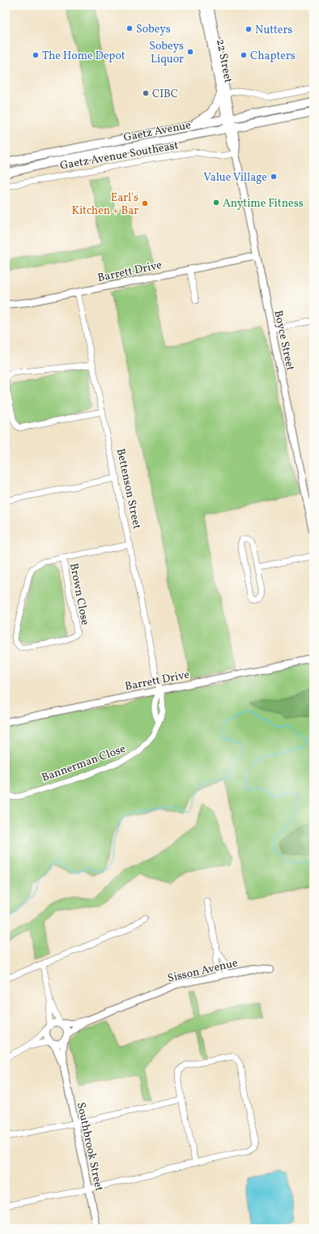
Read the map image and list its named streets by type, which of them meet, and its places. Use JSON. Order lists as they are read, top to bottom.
{
  "streets": {
    "main road": ["Gaetz Avenue"],
    "street": [
      "22 Street",
      "Gaetz Avenue Southeast",
      "Barrett Drive",
      "Boyce Street",
      "Bettenson Street",
      "Brown Close",
      "Bannerman Close",
      "Sisson Avenue",
      "Southbrook Street"
    ]
  },
  "crossings": [
    ["22 Street", "Gaetz Avenue"],
    ["22 Street", "Boyce Street"],
    ["Gaetz Avenue", "Boyce Street"],
    ["Gaetz Avenue Southeast", "Boyce Street"],
    ["Barrett Drive", "Boyce Street"],
    ["Barrett Drive", "Bettenson Street"],
    ["Barrett Drive", "Bannerman Close"],
    ["Bettenson Street", "Brown Close"],
    ["Bettenson Street", "Bannerman Close"],
    ["Sisson Avenue", "Southbrook Street"]
  ],
  "places": [
    "Sobeys",
    "Nutters",
    "Sobeys Liquor",
    "The Home Depot",
    "Chapters",
    "CIBC",
    "Value Village",
    "Anytime Fitness",
    "Earl's Kitchen + Bar"
  ]
}
